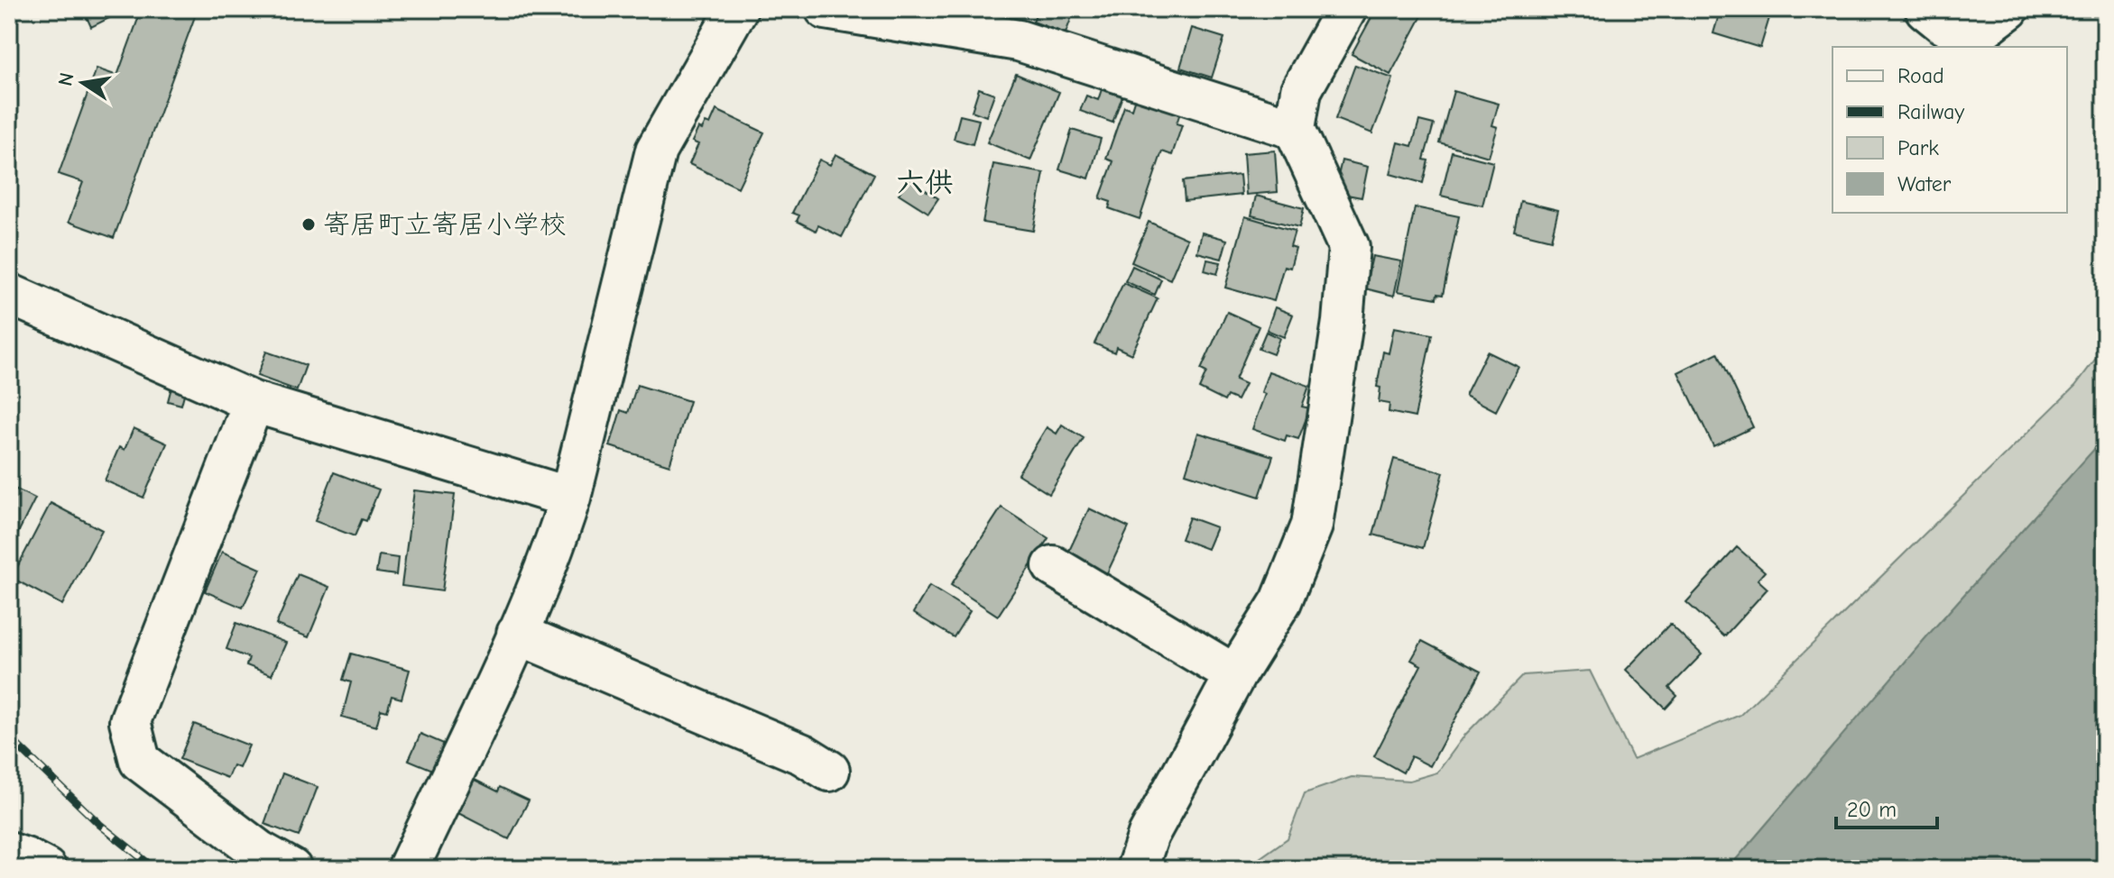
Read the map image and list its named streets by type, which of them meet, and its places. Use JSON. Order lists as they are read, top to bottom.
{
  "districts": ["六供"],
  "places": ["寄居町立寄居小学校"],
  "legend": [
    "Road",
    "Railway",
    "Park",
    "Water"
  ],
  "scale_bar": "20 m",
  "north": "left"
}
